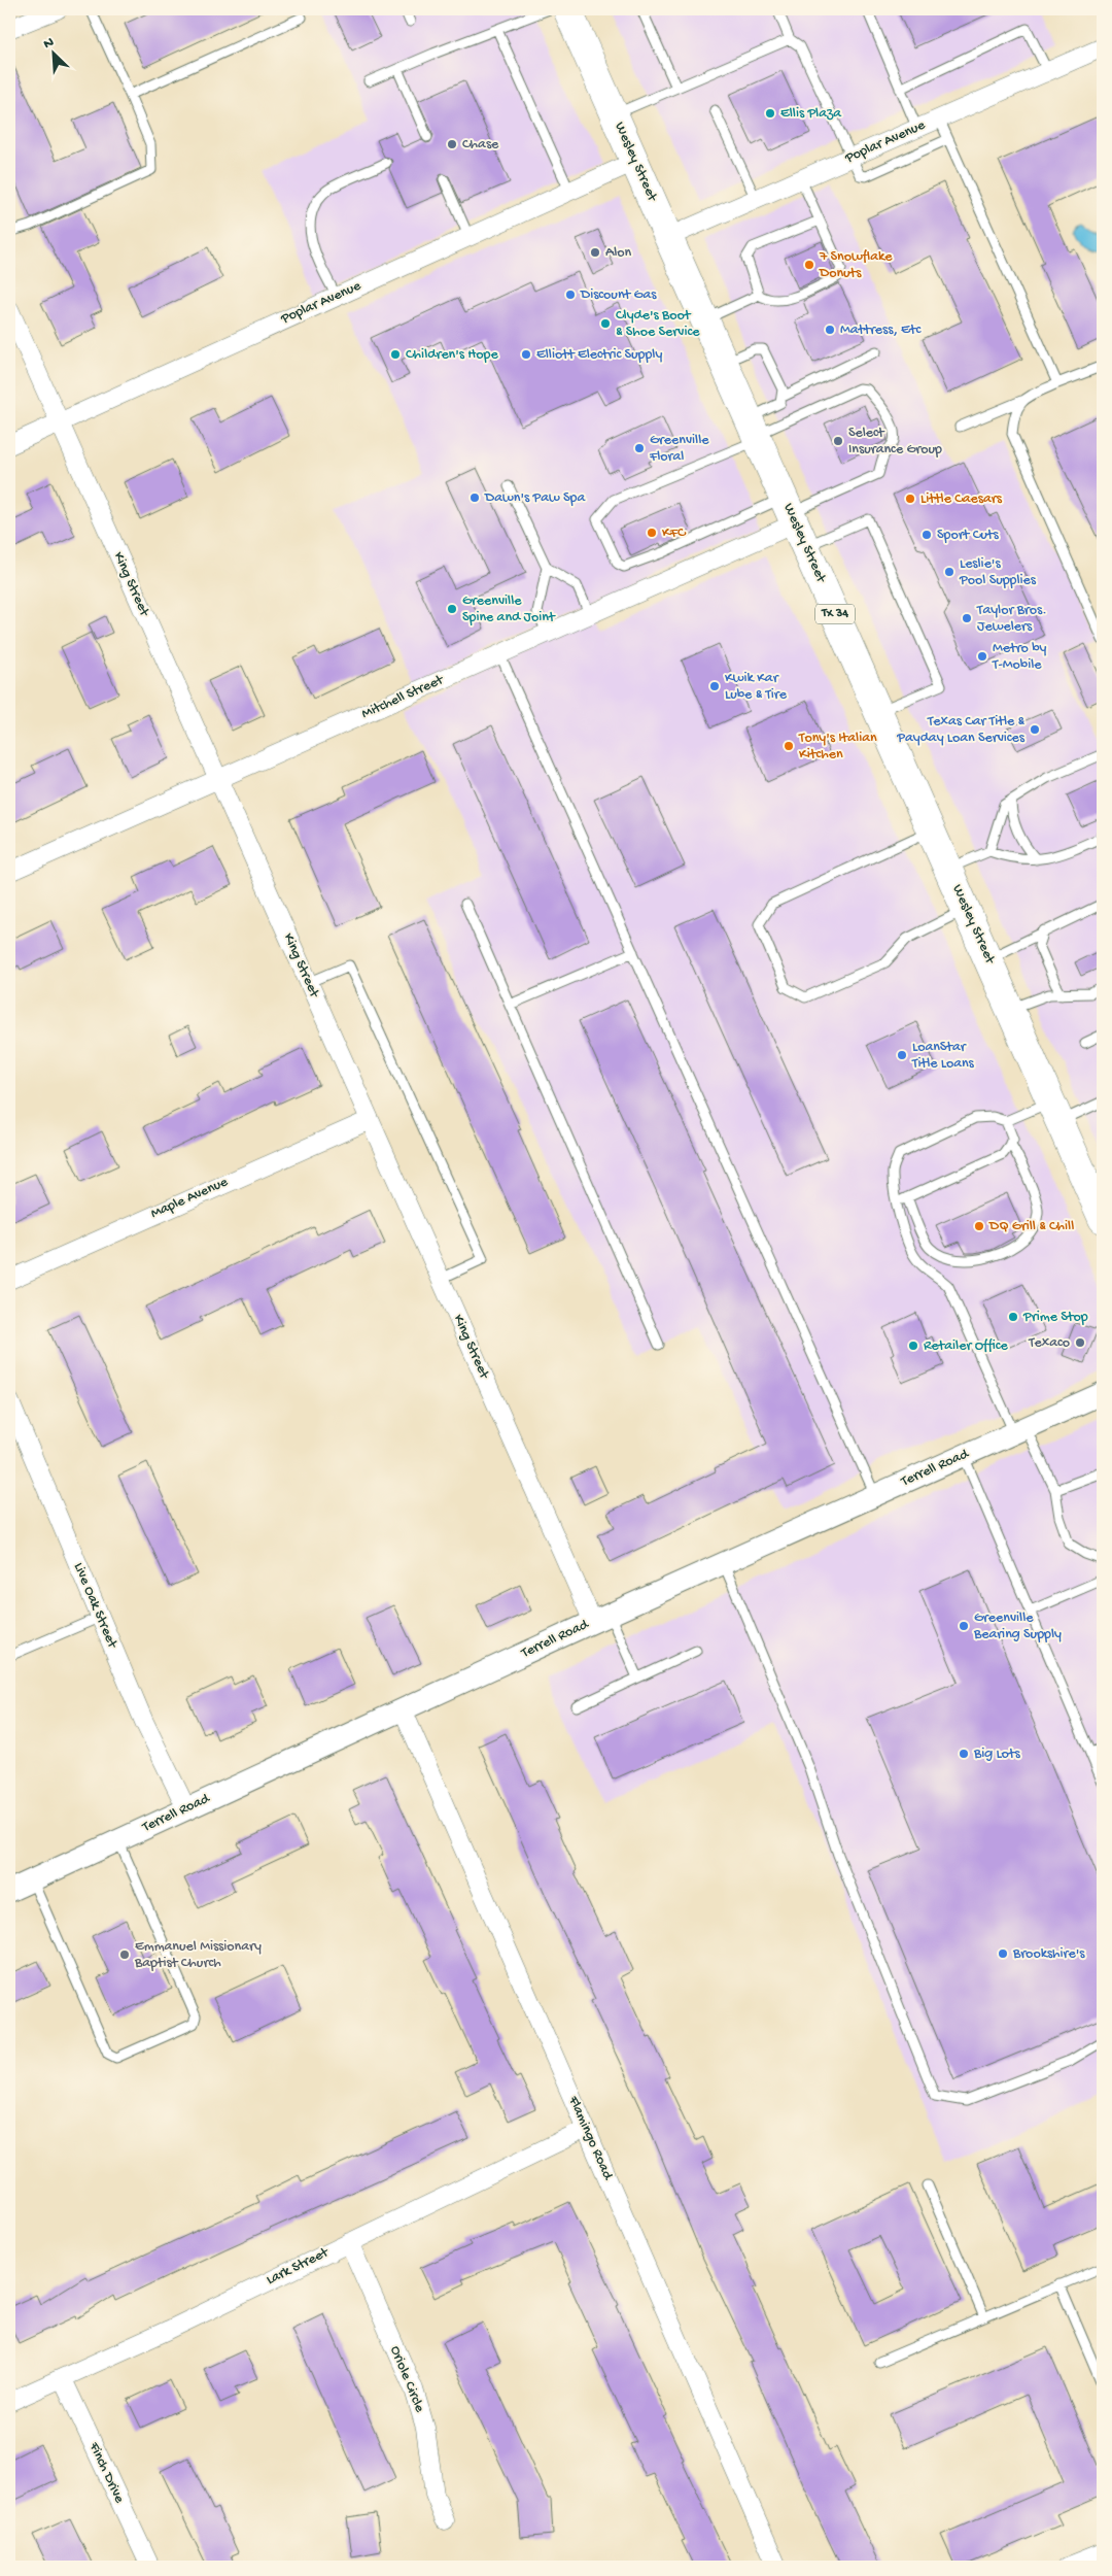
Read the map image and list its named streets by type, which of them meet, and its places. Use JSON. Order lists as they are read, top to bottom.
{
  "streets": {
    "main road": ["Wesley Street", "TX 34"],
    "street": [
      "Poplar Avenue",
      "King Street",
      "Mitchell Street",
      "Maple Avenue",
      "Terrell Road",
      "Live Oak Street",
      "Flamingo Road",
      "Lark Street",
      "Oriole Circle",
      "Finch Drive"
    ]
  },
  "crossings": [
    ["Poplar Avenue", "Wesley Street"],
    ["Poplar Avenue", "King Street"],
    ["Wesley Street", "Mitchell Street"],
    ["King Street", "Mitchell Street"],
    ["King Street", "Maple Avenue"],
    ["King Street", "Terrell Road"],
    ["Terrell Road", "Live Oak Street"],
    ["Terrell Road", "Flamingo Road"],
    ["Flamingo Road", "Lark Street"],
    ["Lark Street", "Oriole Circle"],
    ["Lark Street", "Finch Drive"]
  ],
  "places": [
    "Ellis Plaza",
    "Chase",
    "Alon",
    "7 Snowflake Donuts",
    "Discount Gas",
    "Clyde's Boot & Shoe Service",
    "Mattress, Etc",
    "Children's Hope",
    "Elliott Electric Supply",
    "Select Insurance Group",
    "Greenville Floral",
    "Dawn's Paw Spa",
    "Little Caesars",
    "KFC",
    "Sport Cuts",
    "Leslie's Pool Supplies",
    "Greenville Spine and Joint",
    "Taylor Bros. Jewelers",
    "Metro by T-Mobile",
    "Kwik Kar Lube & Tire",
    "Texas Car Title & Payday Loan Services",
    "Tony's Italian Kitchen",
    "LoanStar Title Loans",
    "DQ Grill & Chill",
    "Prime Stop",
    "Texaco",
    "Retailer Office",
    "Greenville Bearing Supply",
    "Big Lots",
    "Brookshire's",
    "Emmanuel Missionary Baptist Church"
  ],
  "north": "top left"
}
